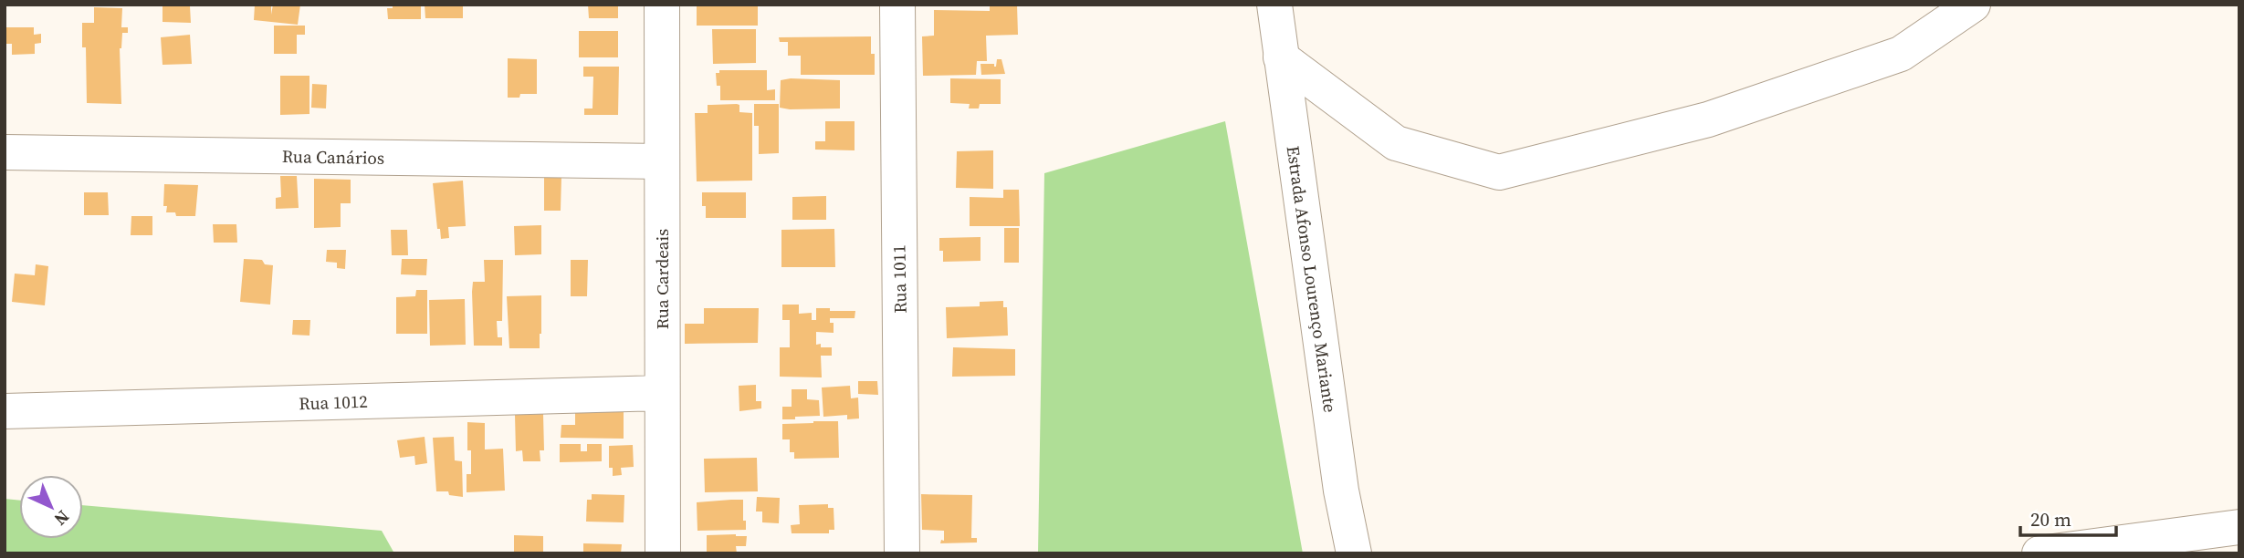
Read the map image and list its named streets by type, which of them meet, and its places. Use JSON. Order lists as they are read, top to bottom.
{
  "streets": {
    "street": [
      "Rua Canários",
      "Rua Cardeais",
      "Rua 1011",
      "Estrada Afonso Lourenço Mariante",
      "Rua 1012"
    ]
  },
  "crossings": [
    ["Rua Canários", "Rua Cardeais"],
    ["Rua Cardeais", "Rua 1012"]
  ],
  "scale_bar": "20 m",
  "north": "bottom right"
}
